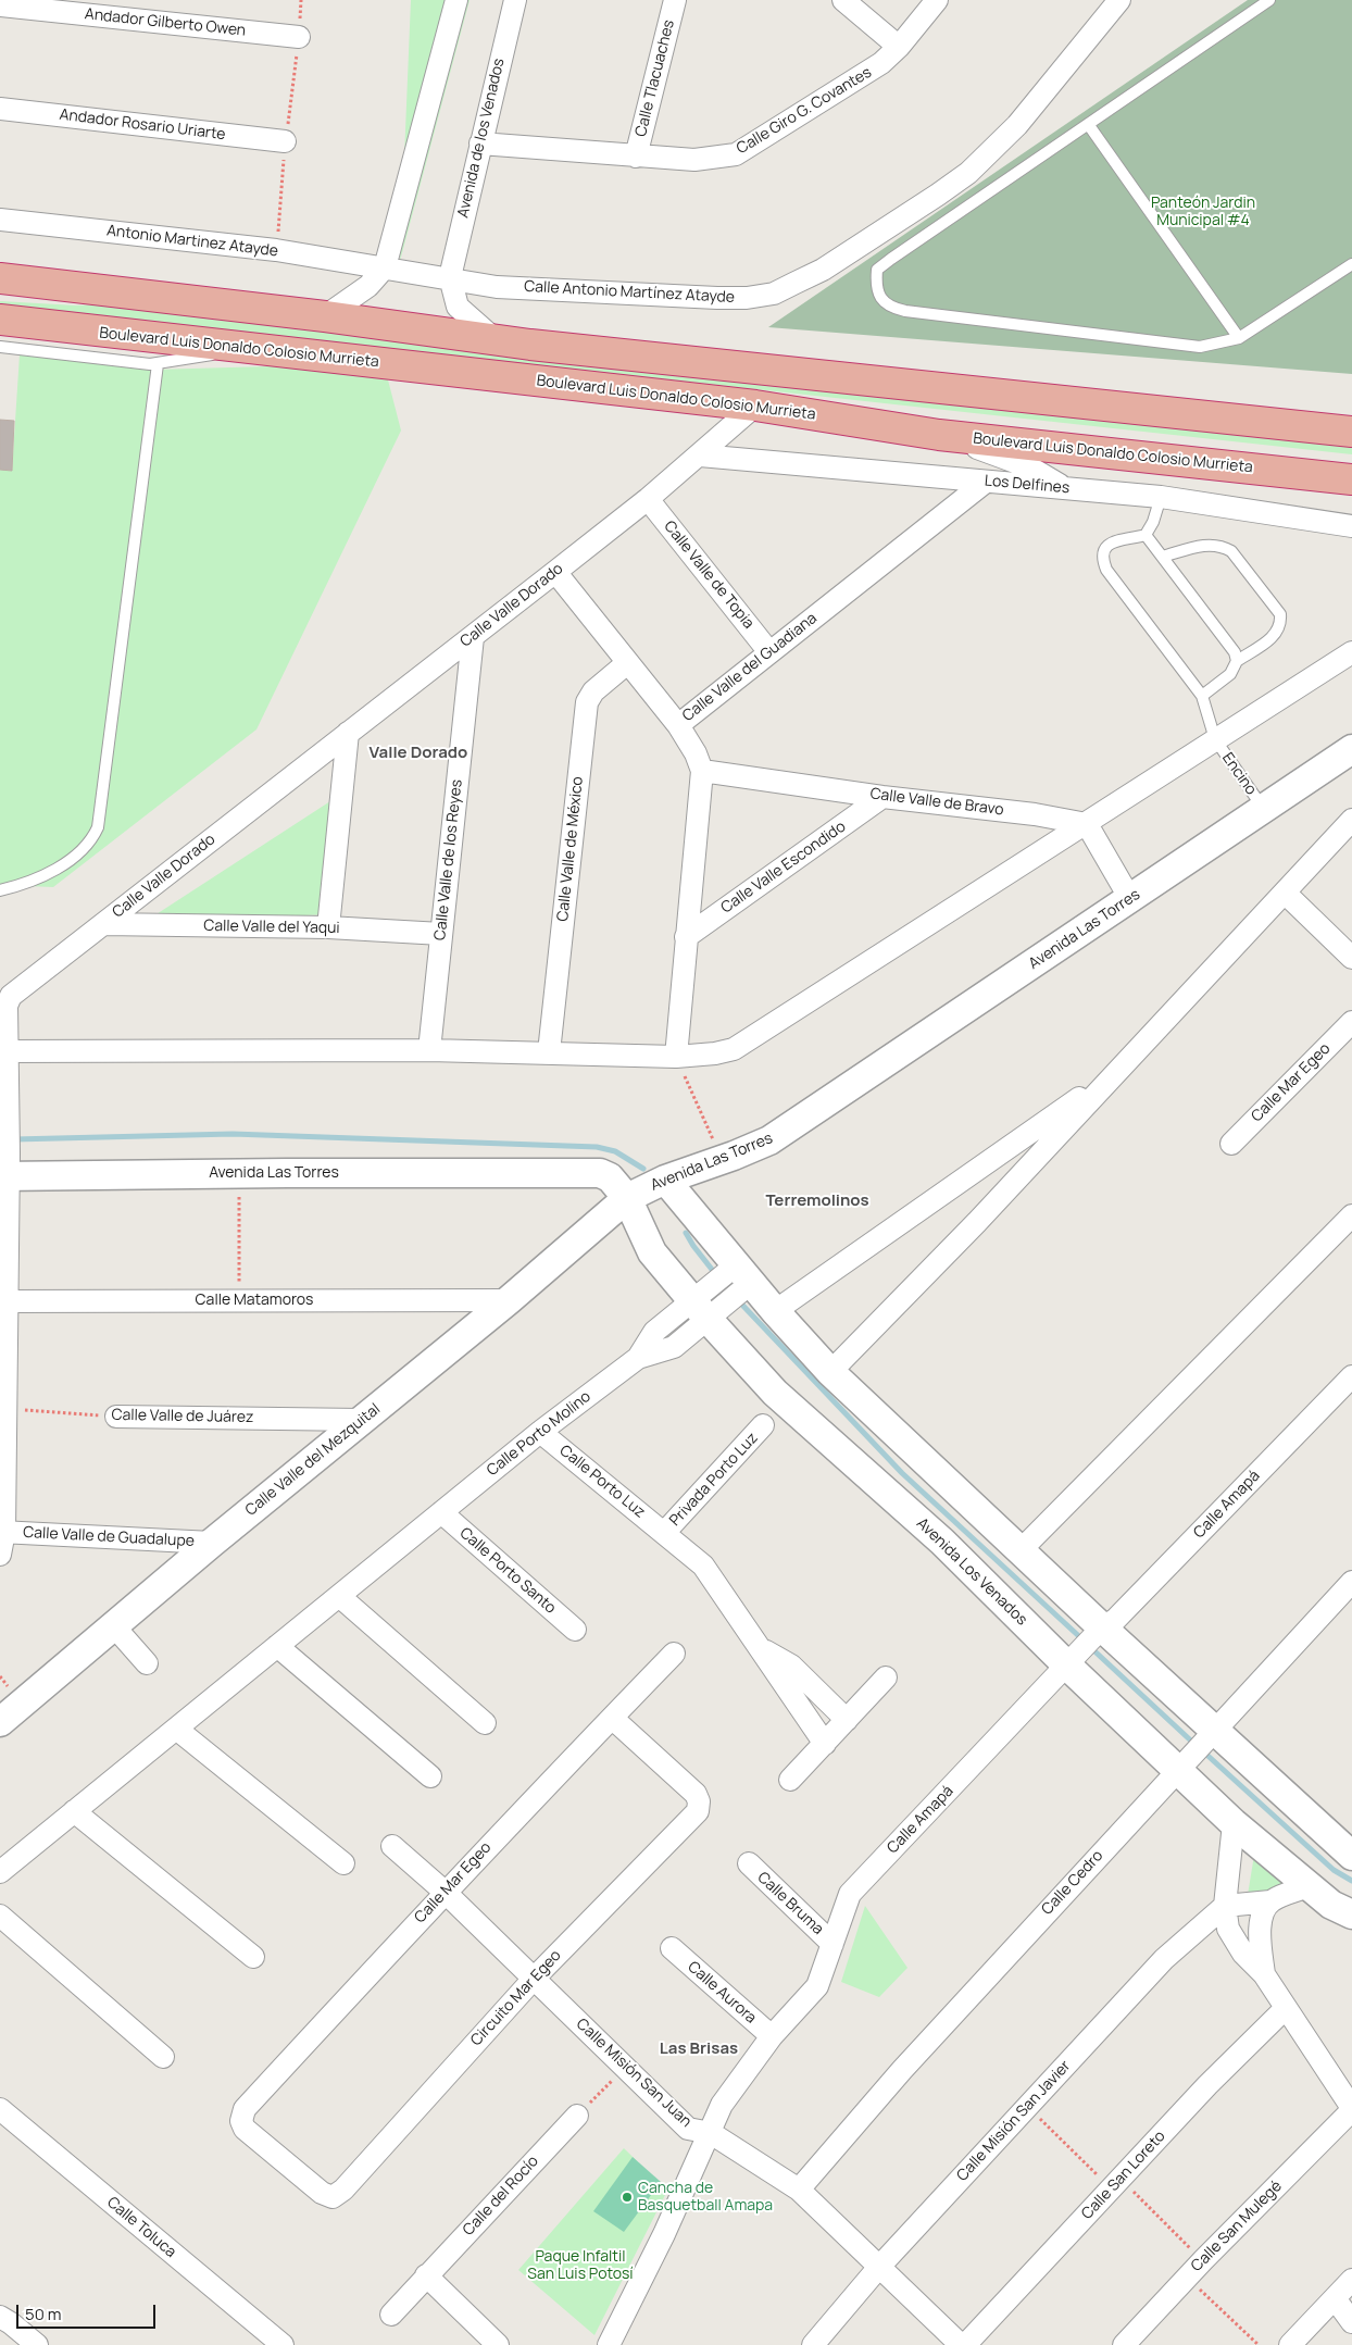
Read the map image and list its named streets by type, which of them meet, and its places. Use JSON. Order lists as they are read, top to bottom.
{
  "streets": {
    "highway": ["Boulevard Luis Donaldo Colosio Murrieta"],
    "street": [
      "Andador Gilberto Owen",
      "Calle Tlacuaches",
      "Calle Giro G. Covantes",
      "Andador Rosario Uriarte",
      "Avenida de los Venados",
      "Antonio Martinez Atayde",
      "Calle Antonio Martínez Atayde",
      "Los Delfines",
      "Calle Valle de Topia",
      "Calle Valle Dorado",
      "Calle Valle del Guadiana",
      "Calle Valle de Bravo",
      "Calle Valle de México",
      "Calle Valle de los Reyes",
      "Calle Valle Escondido",
      "Calle Valle del Yaqui",
      "Avenida Las Torres",
      "Calle Mar Egeo",
      "Calle Matamoros",
      "Calle Valle de Juárez",
      "Calle Porto Molino",
      "Calle Valle del Mezquital",
      "Privada Porto Luz",
      "Calle Porto Luz",
      "Calle Amapá",
      "Calle Valle de Guadalupe",
      "Calle Porto Santo",
      "Avenida Los Venados",
      "Calle Cedro",
      "Calle Bruma",
      "Calle Aurora",
      "Circuito Mar Egeo",
      "Calle Misión San Juan",
      "Calle Misión San Javier",
      "Calle San Loreto",
      "Calle del Rocío",
      "Calle San Mulegé",
      "Calle Toluca"
    ],
    "lane": ["Encino"]
  },
  "crossings": [
    ["Calle Tlacuaches", "Calle Giro G. Covantes"],
    ["Calle Giro G. Covantes", "Avenida de los Venados"],
    ["Avenida de los Venados", "Calle Antonio Martínez Atayde"],
    ["Antonio Martinez Atayde", "Calle Antonio Martínez Atayde"],
    ["Boulevard Luis Donaldo Colosio Murrieta", "Calle Valle Dorado"],
    ["Los Delfines", "Calle Valle Dorado"],
    ["Los Delfines", "Calle Valle del Guadiana"],
    ["Calle Valle de Topia", "Calle Valle Dorado"],
    ["Calle Valle de Topia", "Calle Valle del Guadiana"],
    ["Calle Valle Dorado", "Calle Valle de los Reyes"],
    ["Calle Valle Dorado", "Calle Valle del Yaqui"],
    ["Calle Valle Dorado", "Avenida Las Torres"],
    ["Calle Valle Dorado", "Calle Matamoros"],
    ["Calle Valle Dorado", "Calle Valle de Juárez"],
    ["Calle Valle Dorado", "Calle Valle de Guadalupe"],
    ["Calle Valle del Guadiana", "Calle Valle de Bravo"],
    ["Encino", "Avenida Las Torres"],
    ["Calle Valle de Bravo", "Calle Valle Escondido"],
    ["Calle Valle de los Reyes", "Calle Valle del Yaqui"],
    ["Avenida Las Torres", "Calle Valle del Mezquital"],
    ["Avenida Las Torres", "Avenida Los Venados"],
    ["Calle Mar Egeo", "Circuito Mar Egeo"],
    ["Calle Mar Egeo", "Calle Misión San Juan"],
    ["Calle Matamoros", "Calle Valle del Mezquital"],
    ["Calle Valle de Juárez", "Calle Valle del Mezquital"],
    ["Calle Porto Molino", "Calle Porto Luz"],
    ["Calle Porto Molino", "Calle Porto Santo"],
    ["Calle Porto Molino", "Avenida Los Venados"],
    ["Calle Valle del Mezquital", "Calle Valle de Guadalupe"],
    ["Calle Valle del Mezquital", "Avenida Los Venados"],
    ["Privada Porto Luz", "Calle Porto Luz"],
    ["Calle Amapá", "Avenida Los Venados"],
    ["Calle Amapá", "Calle Bruma"],
    ["Calle Amapá", "Calle Aurora"],
    ["Calle Amapá", "Calle Misión San Juan"],
    ["Avenida Los Venados", "Calle Cedro"],
    ["Calle Cedro", "Calle Misión San Juan"],
    ["Circuito Mar Egeo", "Calle Misión San Juan"],
    ["Calle Misión San Juan", "Calle Misión San Javier"]
  ],
  "districts": ["Valle Dorado", "Terremolinos", "Las Brisas"],
  "parks": ["Panteón Jardin Municipal #4", "Paque Infaltil San Luis Potosí"],
  "places": ["Cancha de Basquetball Amapa"],
  "scale_bar": "50 m"
}
